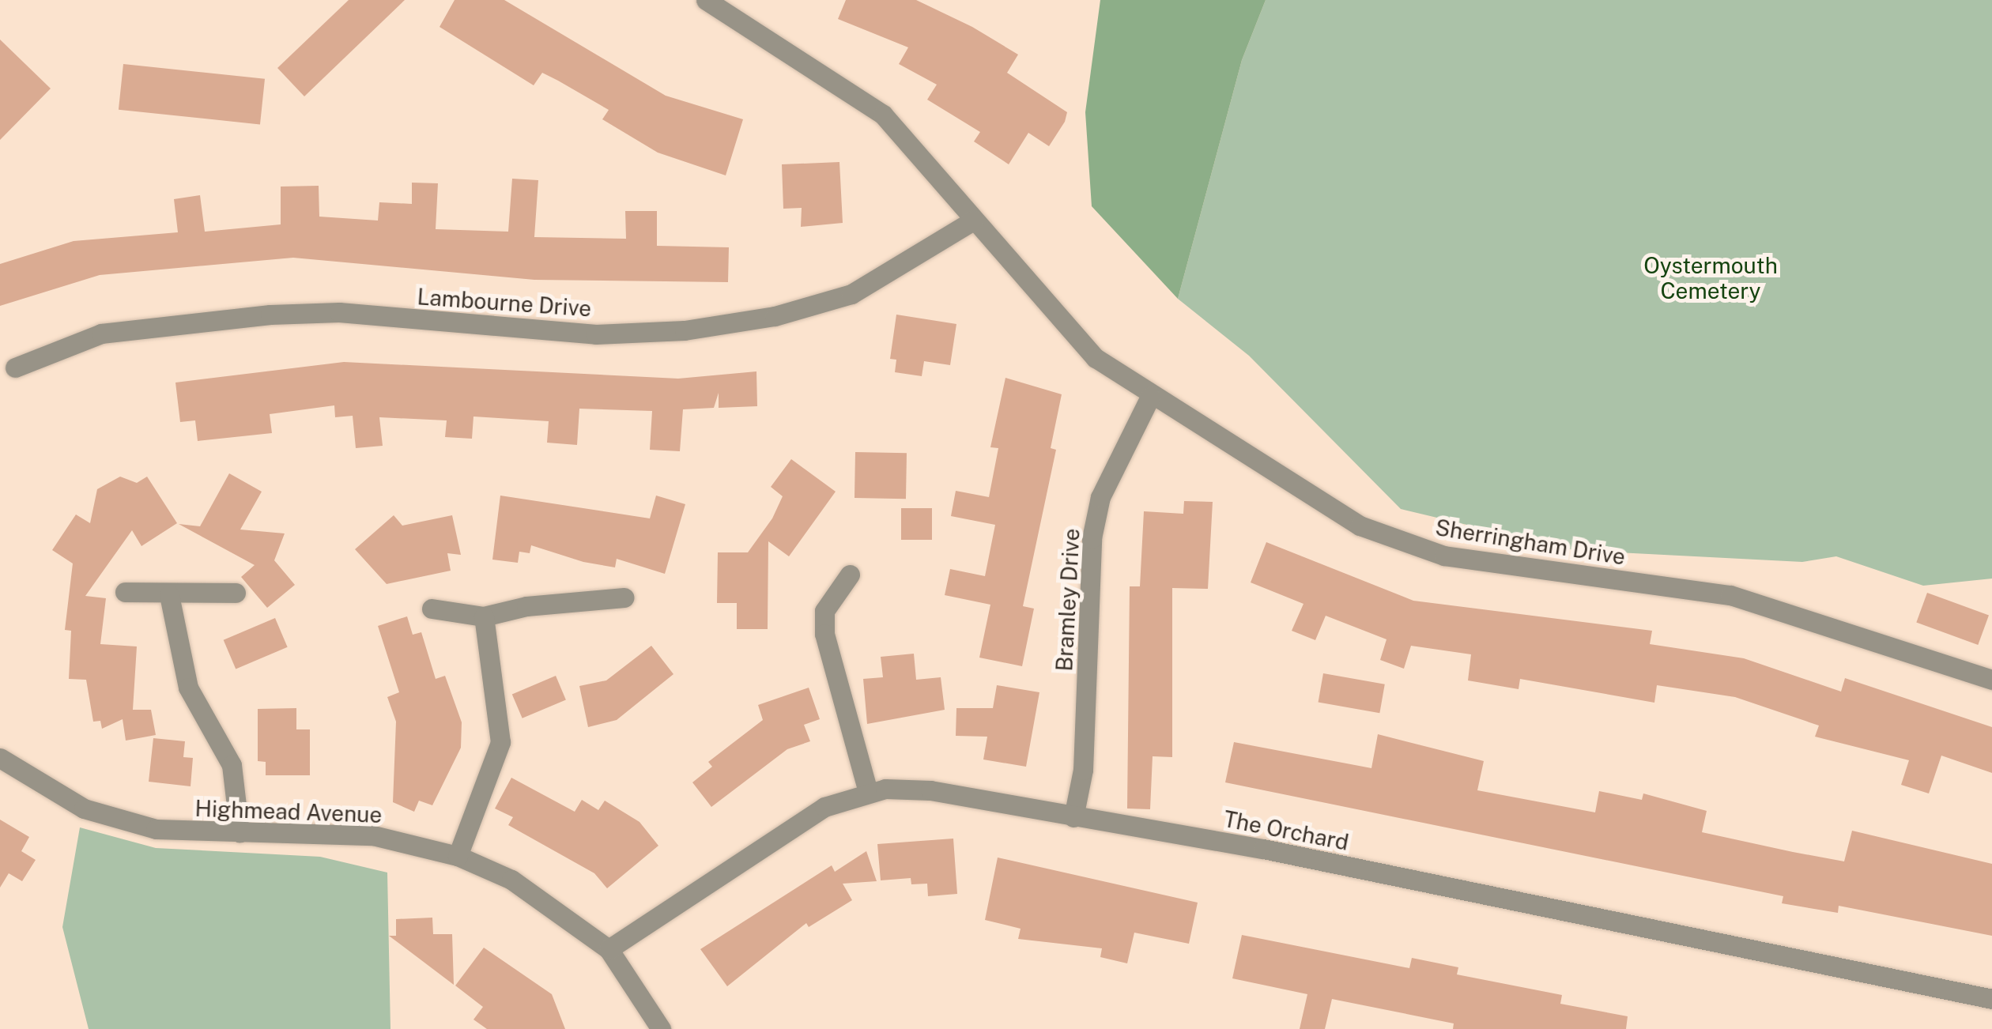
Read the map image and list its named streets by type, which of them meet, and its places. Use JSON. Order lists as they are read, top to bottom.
{
  "streets": {
    "street": [
      "Lambourne Drive",
      "Sherringham Drive",
      "Bramley Drive",
      "Highmead Avenue",
      "The Orchard"
    ]
  },
  "crossings": [
    ["Lambourne Drive", "Sherringham Drive"],
    ["Sherringham Drive", "Bramley Drive"],
    ["Bramley Drive", "The Orchard"],
    ["Highmead Avenue", "The Orchard"]
  ],
  "parks": ["Oystermouth Cemetery"]
}
